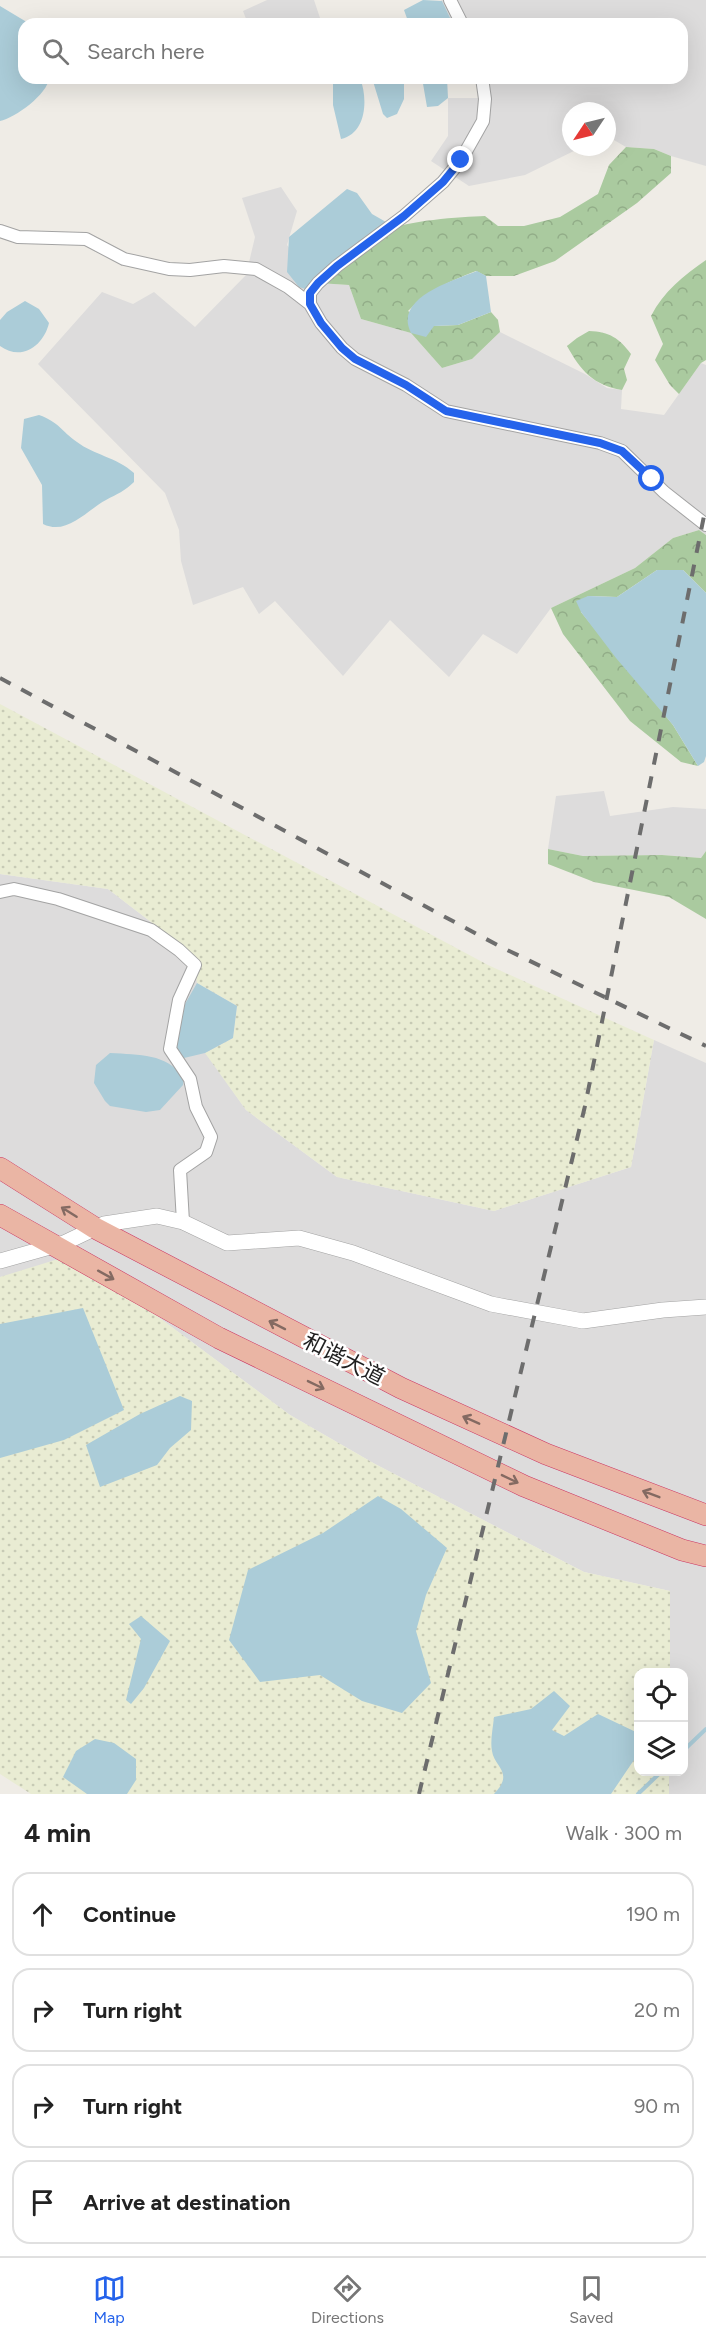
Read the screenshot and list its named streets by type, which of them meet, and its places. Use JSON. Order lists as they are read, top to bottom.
{
  "streets": {
    "highway": ["和谐大道"]
  },
  "north": "bottom left",
  "page": {
    "search": "Search here",
    "heading": ["4 min", "Walk · 300 m"],
    "list": [
      ["Continue", "190 m"],
      ["Turn right", "20 m"],
      ["Turn right", "90 m"],
      "Arrive at destination"
    ],
    "nav": ["Map", "Directions", "Saved"]
  }
}
